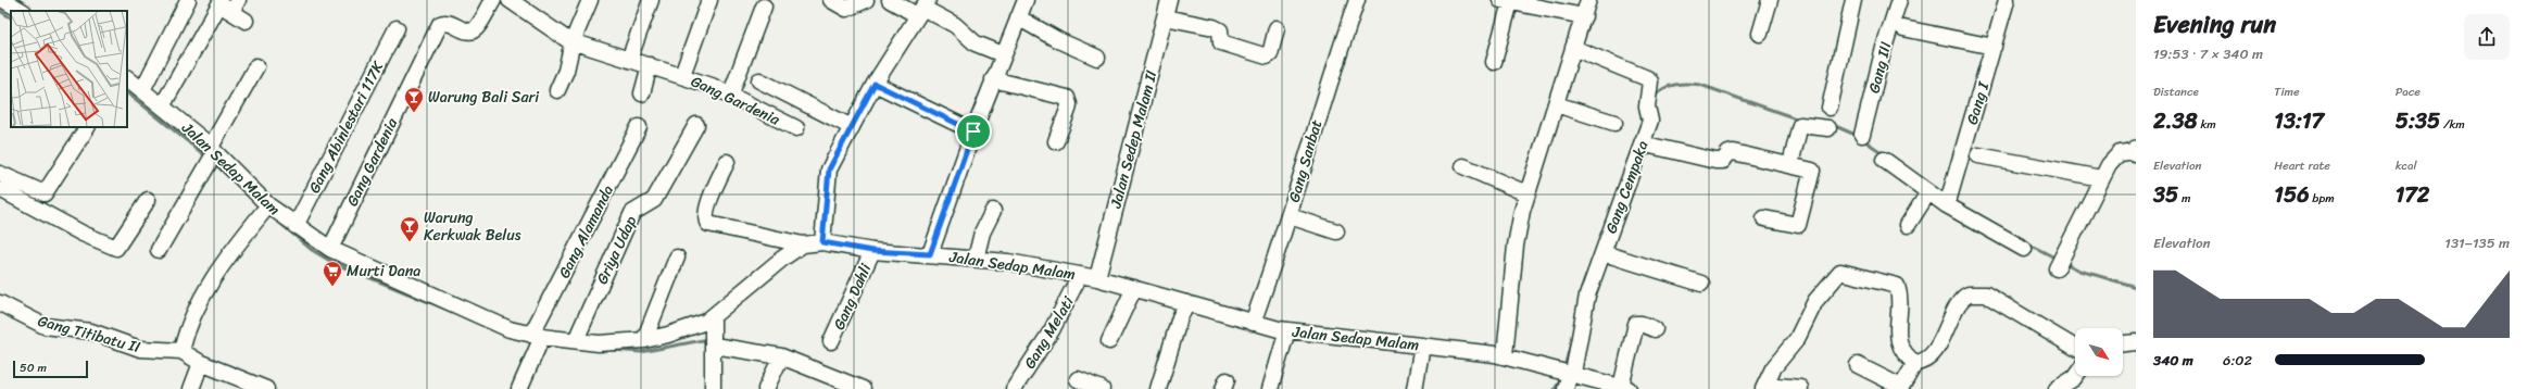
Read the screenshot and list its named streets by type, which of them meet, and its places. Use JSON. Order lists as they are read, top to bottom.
{
  "streets": {
    "street": [
      "Gang III",
      "Gang Gardenia",
      "Gang I",
      "Gang Abinlestari 117K",
      "Jalan Sedep Malam II",
      "Gang Sanbat",
      "Jalan Sedap Malam",
      "Gang Cempaka",
      "Gang Alamanda",
      "Griya Udap",
      "Gang Dahli",
      "Gang Melati",
      "Gang Titibatu II"
    ]
  },
  "crossings": [
    ["Gang Gardenia", "Jalan Sedap Malam"],
    ["Gang Abinlestari 117K", "Jalan Sedap Malam"],
    ["Jalan Sedep Malam II", "Jalan Sedap Malam"],
    ["Gang Sanbat", "Jalan Sedap Malam"],
    ["Jalan Sedap Malam", "Gang Cempaka"],
    ["Jalan Sedap Malam", "Gang Alamanda"],
    ["Jalan Sedap Malam", "Griya Udap"],
    ["Jalan Sedap Malam", "Gang Dahli"],
    ["Jalan Sedap Malam", "Gang Melati"]
  ],
  "places": {
    "bar": ["Warung Bali Sari", "Warung Kerkwak Belus"],
    "supermarket": ["Murti Dana"]
  },
  "scale_bar": "50 m",
  "north": "bottom right",
  "page": {
    "heading": ["Evening run", "19:53 · 7 × 340 m"],
    "stats": [
      ["Distance", "2.38 km"],
      ["Time", "13:17"],
      ["Pace", "5:35 /km"],
      ["Elevation", "35 m"],
      ["Heart rate", "156 bpm"],
      ["kcal", "172"]
    ],
    "chart": ["Elevation", "131–135 m"],
    "list": [
      {
        "name": "340 m",
        "note": "6:02"
      }
    ],
    "scale": "50 m"
  }
}
